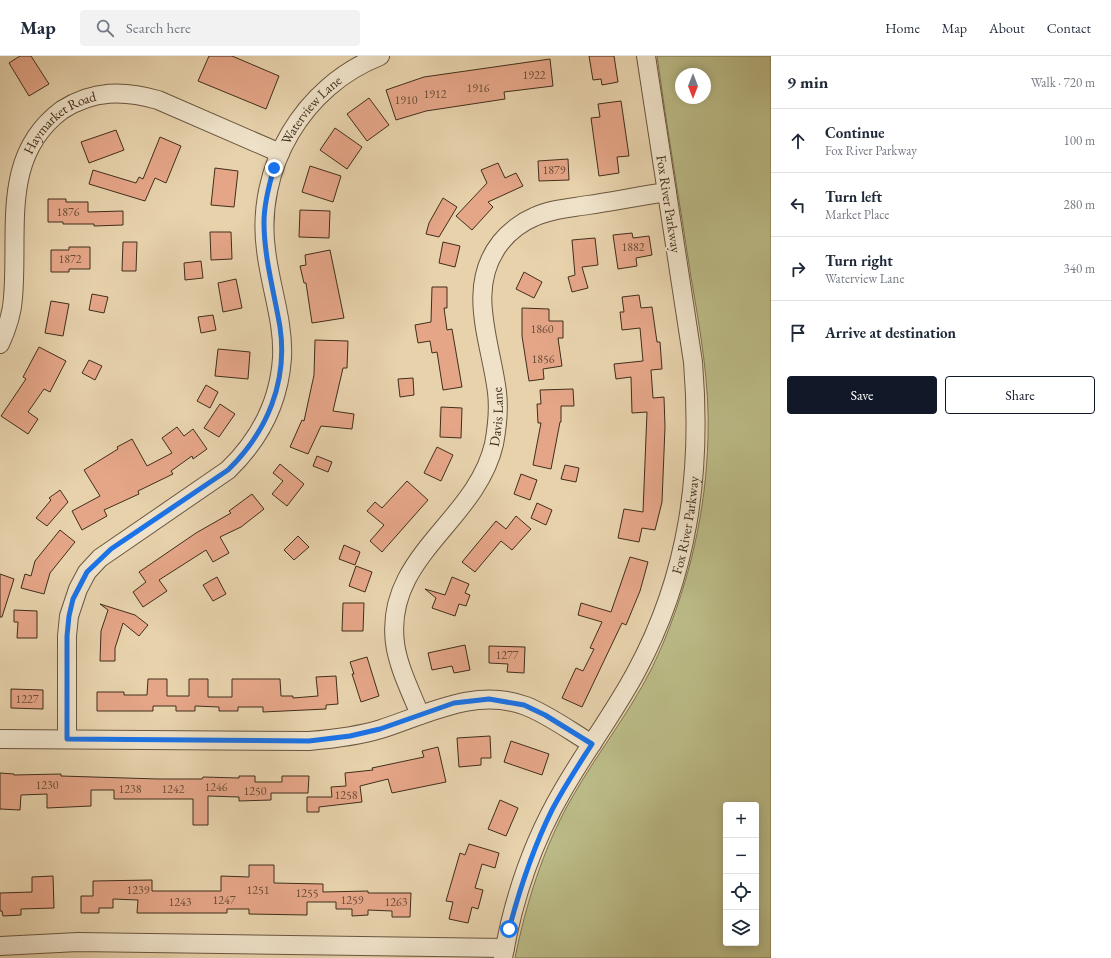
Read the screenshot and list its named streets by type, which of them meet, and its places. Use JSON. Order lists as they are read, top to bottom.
{
  "streets": {
    "street": [
      "Waterview Lane",
      "Haymarket Road",
      "Fox River Parkway",
      "Davis Lane"
    ]
  },
  "crossings": [
    ["Waterview Lane", "Haymarket Road"],
    ["Fox River Parkway", "Davis Lane"]
  ],
  "house_numbers": [
    "1922",
    "1916",
    "1912",
    "1910",
    "1879",
    "1876",
    "1882",
    "1872",
    "1860",
    "1856",
    "1277",
    "1227",
    "1230",
    "1246",
    "1238",
    "1242",
    "1250",
    "1258",
    "1239",
    "1251",
    "1255",
    "1247",
    "1259",
    "1243",
    "1263"
  ],
  "north": "bottom",
  "page": {
    "header": "Map",
    "search": "Search here",
    "nav": [
      "Home",
      "Map",
      "About",
      "Contact"
    ],
    "heading": ["9 min", "Walk · 720 m"],
    "list": [
      ["Continue", "Fox River Parkway", "100 m"],
      ["Turn left", "Market Place", "280 m"],
      ["Turn right", "Waterview Lane", "340 m"],
      "Arrive at destination"
    ],
    "buttons": ["Save", "Share"],
    "map_buttons": ["+", "−"]
  }
}
